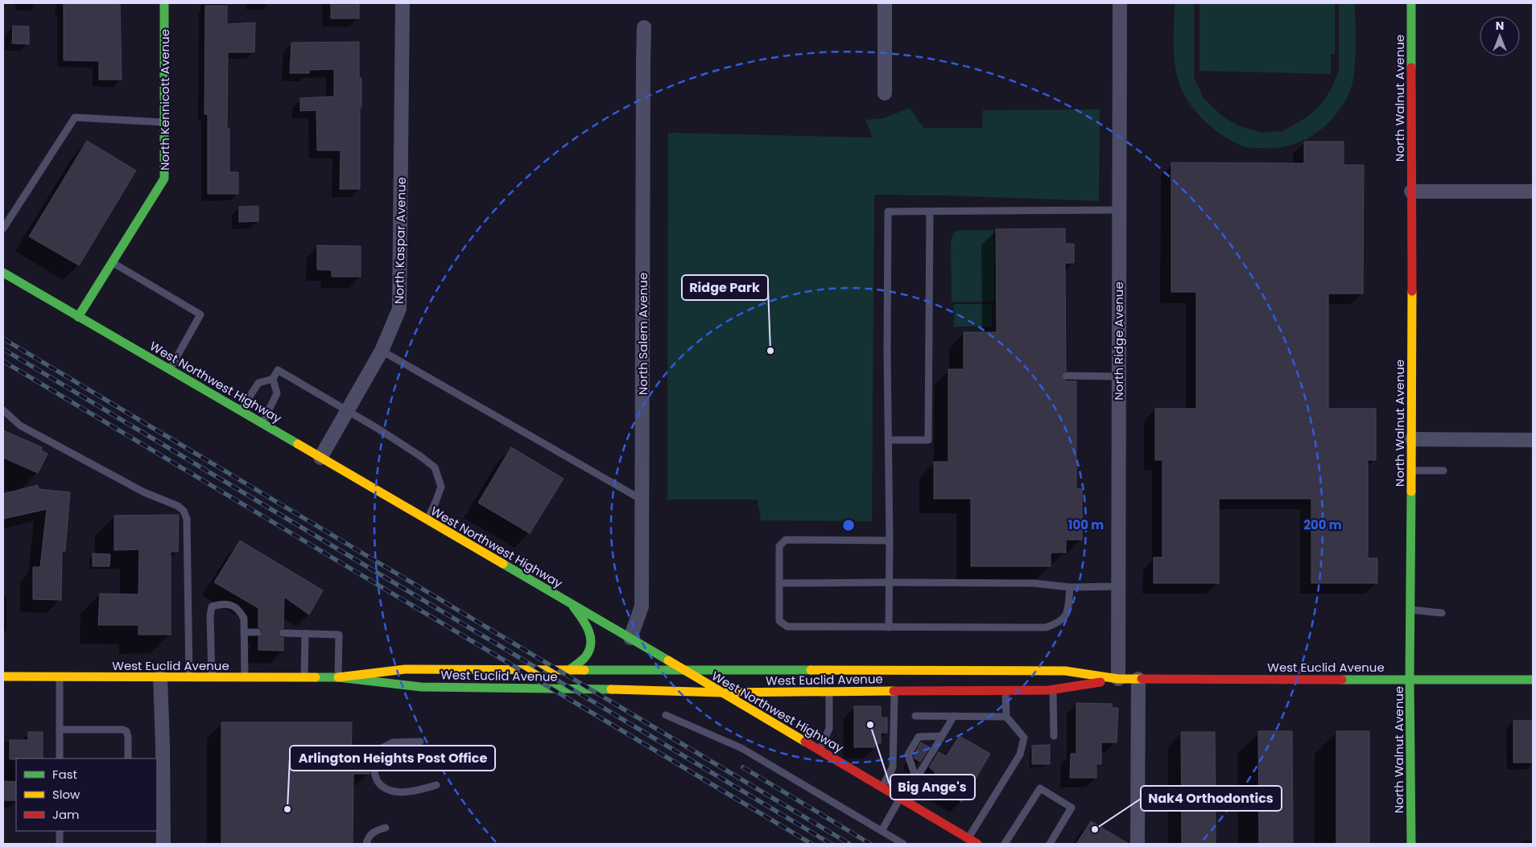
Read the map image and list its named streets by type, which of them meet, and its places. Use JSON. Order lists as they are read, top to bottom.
{
  "streets": {
    "street": [
      "North Walnut Avenue",
      "North Kennicott Avenue",
      "North Kaspar Avenue",
      "North Salem Avenue",
      "North Ridge Avenue",
      "West Northwest Highway",
      "West Euclid Avenue"
    ]
  },
  "crossings": [
    ["North Walnut Avenue", "West Euclid Avenue"],
    ["North Kennicott Avenue", "West Northwest Highway"],
    ["North Kaspar Avenue", "West Northwest Highway"],
    ["North Salem Avenue", "West Northwest Highway"],
    ["North Ridge Avenue", "West Euclid Avenue"],
    ["West Northwest Highway", "West Euclid Avenue"]
  ],
  "places": [
    "Ridge Park",
    "Big Ange's",
    "Arlington Heights Post Office",
    "Nak4 Orthodontics"
  ],
  "legend": ["Fast", "Slow", "Jam"],
  "north": "top",
  "rings": ["100 m", "200 m"]
}
